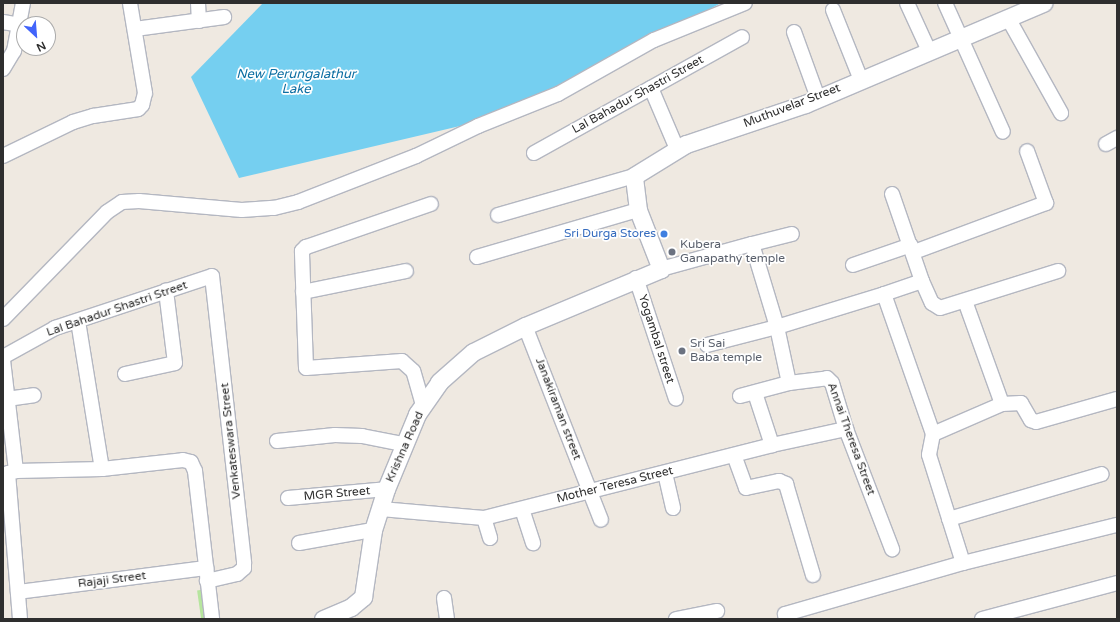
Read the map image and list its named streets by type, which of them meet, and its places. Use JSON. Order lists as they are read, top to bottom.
{
  "streets": {
    "street": [
      "Lal Bahadur Shastri Street",
      "Muthuvelar Street",
      "Yogambal street",
      "Janakiraman street",
      "Annai Theresa Street",
      "Venkateswara Street",
      "Krishna Road",
      "Mother Teresa Street",
      "MGR Street",
      "Rajaji Street"
    ]
  },
  "crossings": [
    ["Lal Bahadur Shastri Street", "Venkateswara Street"],
    ["Yogambal street", "Krishna Road"],
    ["Janakiraman street", "Krishna Road"],
    ["Janakiraman street", "Mother Teresa Street"],
    ["Annai Theresa Street", "Mother Teresa Street"],
    ["Venkateswara Street", "Rajaji Street"],
    ["Krishna Road", "Mother Teresa Street"],
    ["Krishna Road", "MGR Street"]
  ],
  "water": ["New Perungalathur Lake"],
  "places": ["Sri Durga Stores", "Kubera Ganapathy temple", "Sri Sai Baba temple"],
  "north": "bottom right"
}
